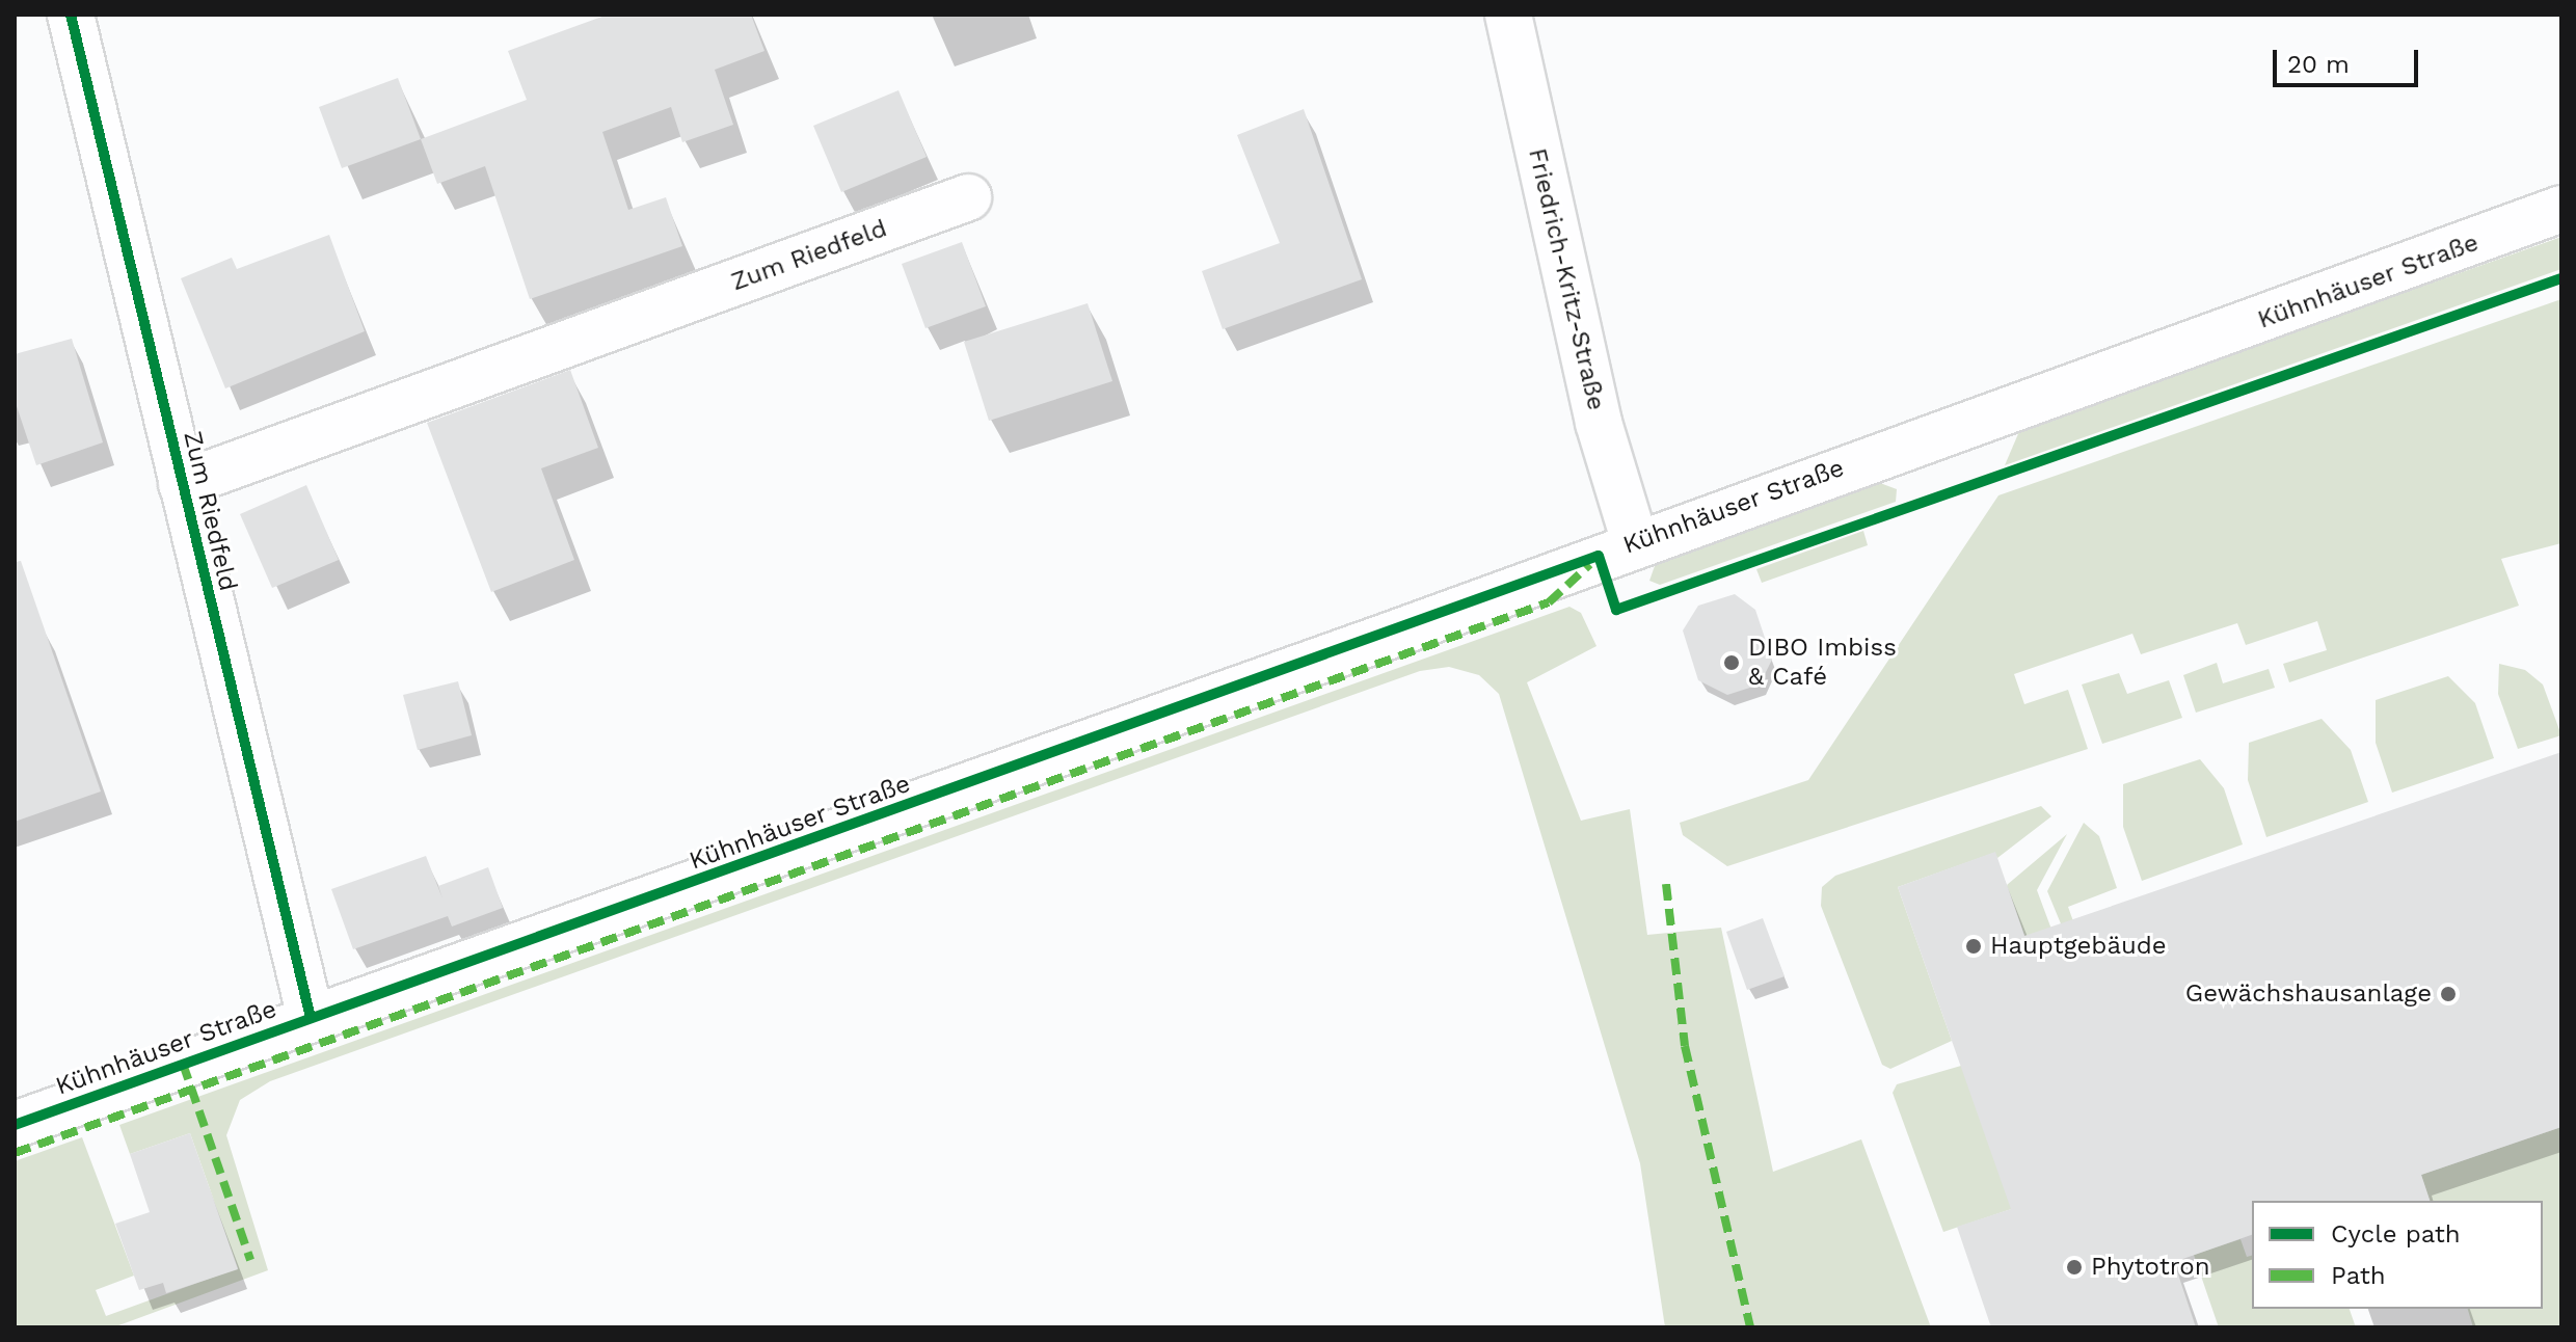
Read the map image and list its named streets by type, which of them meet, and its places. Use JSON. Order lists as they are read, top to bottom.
{
  "streets": {
    "street": ["Zum Riedfeld", "Friedrich-Kritz-Straße", "Kühnhäuser Straße"]
  },
  "crossings": [
    ["Zum Riedfeld", "Kühnhäuser Straße"],
    ["Friedrich-Kritz-Straße", "Kühnhäuser Straße"]
  ],
  "places": [
    "DIBO Imbiss & Café",
    "Hauptgebäude",
    "Gewächshausanlage",
    "Phytotron"
  ],
  "legend": ["Cycle path", "Path"],
  "scale_bar": "20 m"
}
